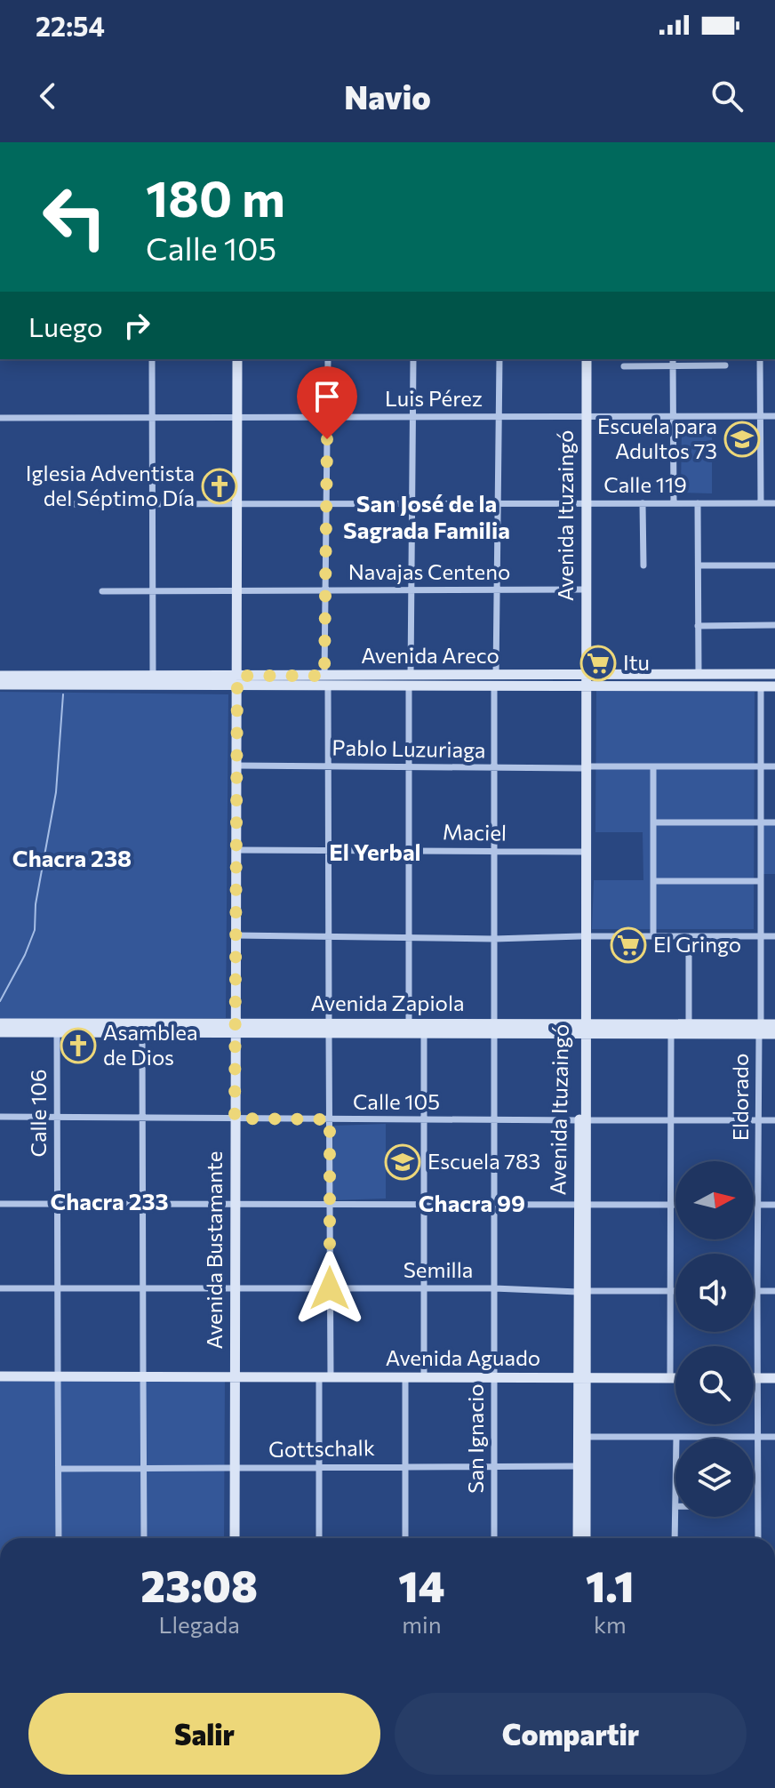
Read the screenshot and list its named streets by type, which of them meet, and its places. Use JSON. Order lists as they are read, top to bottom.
{
  "streets": {
    "main road": [
      "Avenida Ituzaingó",
      "Avenida Areco",
      "Avenida Zapiola",
      "Avenida Bustamante",
      "Avenida Aguado"
    ],
    "street": [
      "Luis Pérez",
      "Calle 119",
      "Navajas Centeno",
      "Pablo Luzuriaga",
      "Maciel",
      "Eldorado",
      "Calle 105",
      "Calle 106",
      "Semilla",
      "San Ignacio",
      "Gottschalk"
    ]
  },
  "crossings": [
    ["Luis Pérez", "Avenida Ituzaingó"],
    ["Luis Pérez", "Avenida Bustamante"],
    ["Luis Pérez", "San Ignacio"],
    ["Calle 119", "Avenida Ituzaingó"],
    ["Calle 119", "Avenida Bustamante"],
    ["Calle 119", "San Ignacio"],
    ["Avenida Ituzaingó", "Navajas Centeno"],
    ["Avenida Ituzaingó", "Avenida Areco"],
    ["Avenida Ituzaingó", "Pablo Luzuriaga"],
    ["Avenida Ituzaingó", "Maciel"],
    ["Avenida Ituzaingó", "Avenida Zapiola"],
    ["Avenida Ituzaingó", "Calle 105"],
    ["Avenida Ituzaingó", "Semilla"],
    ["Avenida Ituzaingó", "Avenida Aguado"],
    ["Avenida Ituzaingó", "Gottschalk"],
    ["Navajas Centeno", "Avenida Bustamante"],
    ["Navajas Centeno", "San Ignacio"],
    ["Avenida Areco", "Eldorado"],
    ["Avenida Areco", "Avenida Bustamante"],
    ["Avenida Areco", "San Ignacio"],
    ["Pablo Luzuriaga", "Eldorado"],
    ["Pablo Luzuriaga", "Avenida Bustamante"],
    ["Pablo Luzuriaga", "San Ignacio"],
    ["Maciel", "Avenida Bustamante"],
    ["Maciel", "San Ignacio"],
    ["Avenida Zapiola", "Eldorado"],
    ["Avenida Zapiola", "Calle 106"],
    ["Avenida Zapiola", "Avenida Bustamante"],
    ["Avenida Zapiola", "San Ignacio"],
    ["Eldorado", "Calle 105"],
    ["Calle 105", "Calle 106"],
    ["Calle 105", "Avenida Bustamante"],
    ["Calle 105", "San Ignacio"],
    ["Calle 106", "Semilla"],
    ["Calle 106", "Avenida Aguado"],
    ["Calle 106", "Gottschalk"],
    ["Avenida Bustamante", "Semilla"],
    ["Avenida Bustamante", "Avenida Aguado"],
    ["Avenida Bustamante", "Gottschalk"],
    ["Semilla", "San Ignacio"],
    ["Avenida Aguado", "San Ignacio"],
    ["San Ignacio", "Gottschalk"]
  ],
  "districts": [
    "San José de la Sagrada Familia",
    "El Yerbal",
    "Chacra 238",
    "Chacra 233",
    "Chacra 99"
  ],
  "places": {
    "school or university": ["Escuela para Adultos 73", "Escuela 783"],
    "church": ["Iglesia Adventista del Séptimo Día", "Asamblea de Dios"],
    "supermarket": ["Itu", "El Gringo"]
  },
  "north": "right",
  "page": {
    "status": "22:54",
    "header": "Navio",
    "turn": ["180 m", "Calle 105"],
    "then": "Luego",
    "eta": [
      "23:08",
      "Llegada",
      "14",
      "min",
      "1.1",
      "km"
    ],
    "buttons": ["Salir", "Compartir"]
  }
}
